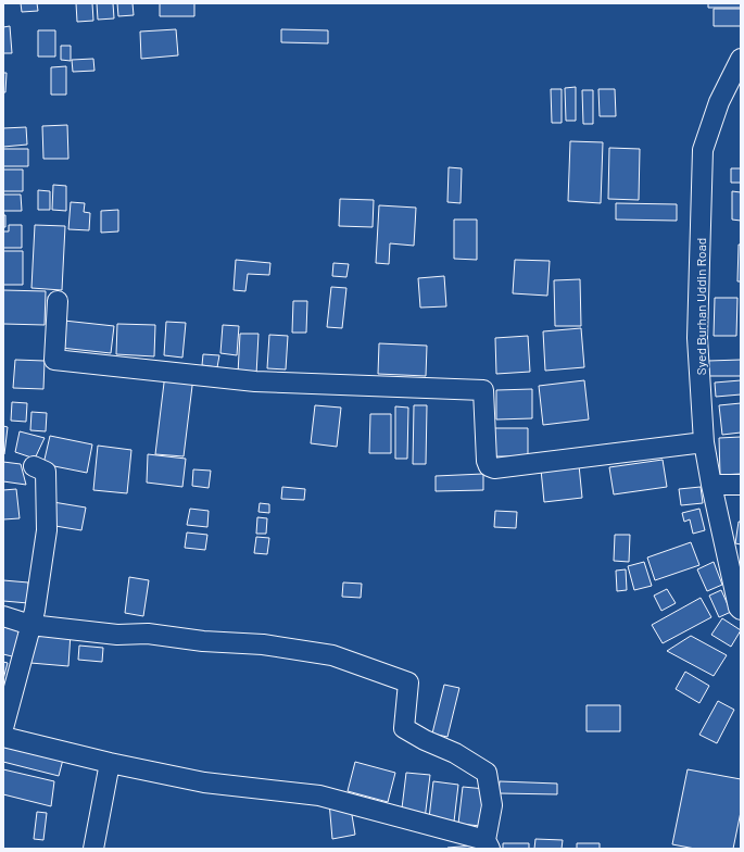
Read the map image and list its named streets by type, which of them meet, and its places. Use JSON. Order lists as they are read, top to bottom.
{
  "streets": {
    "street": ["Syed Burhan Uddin Road"]
  }
}
